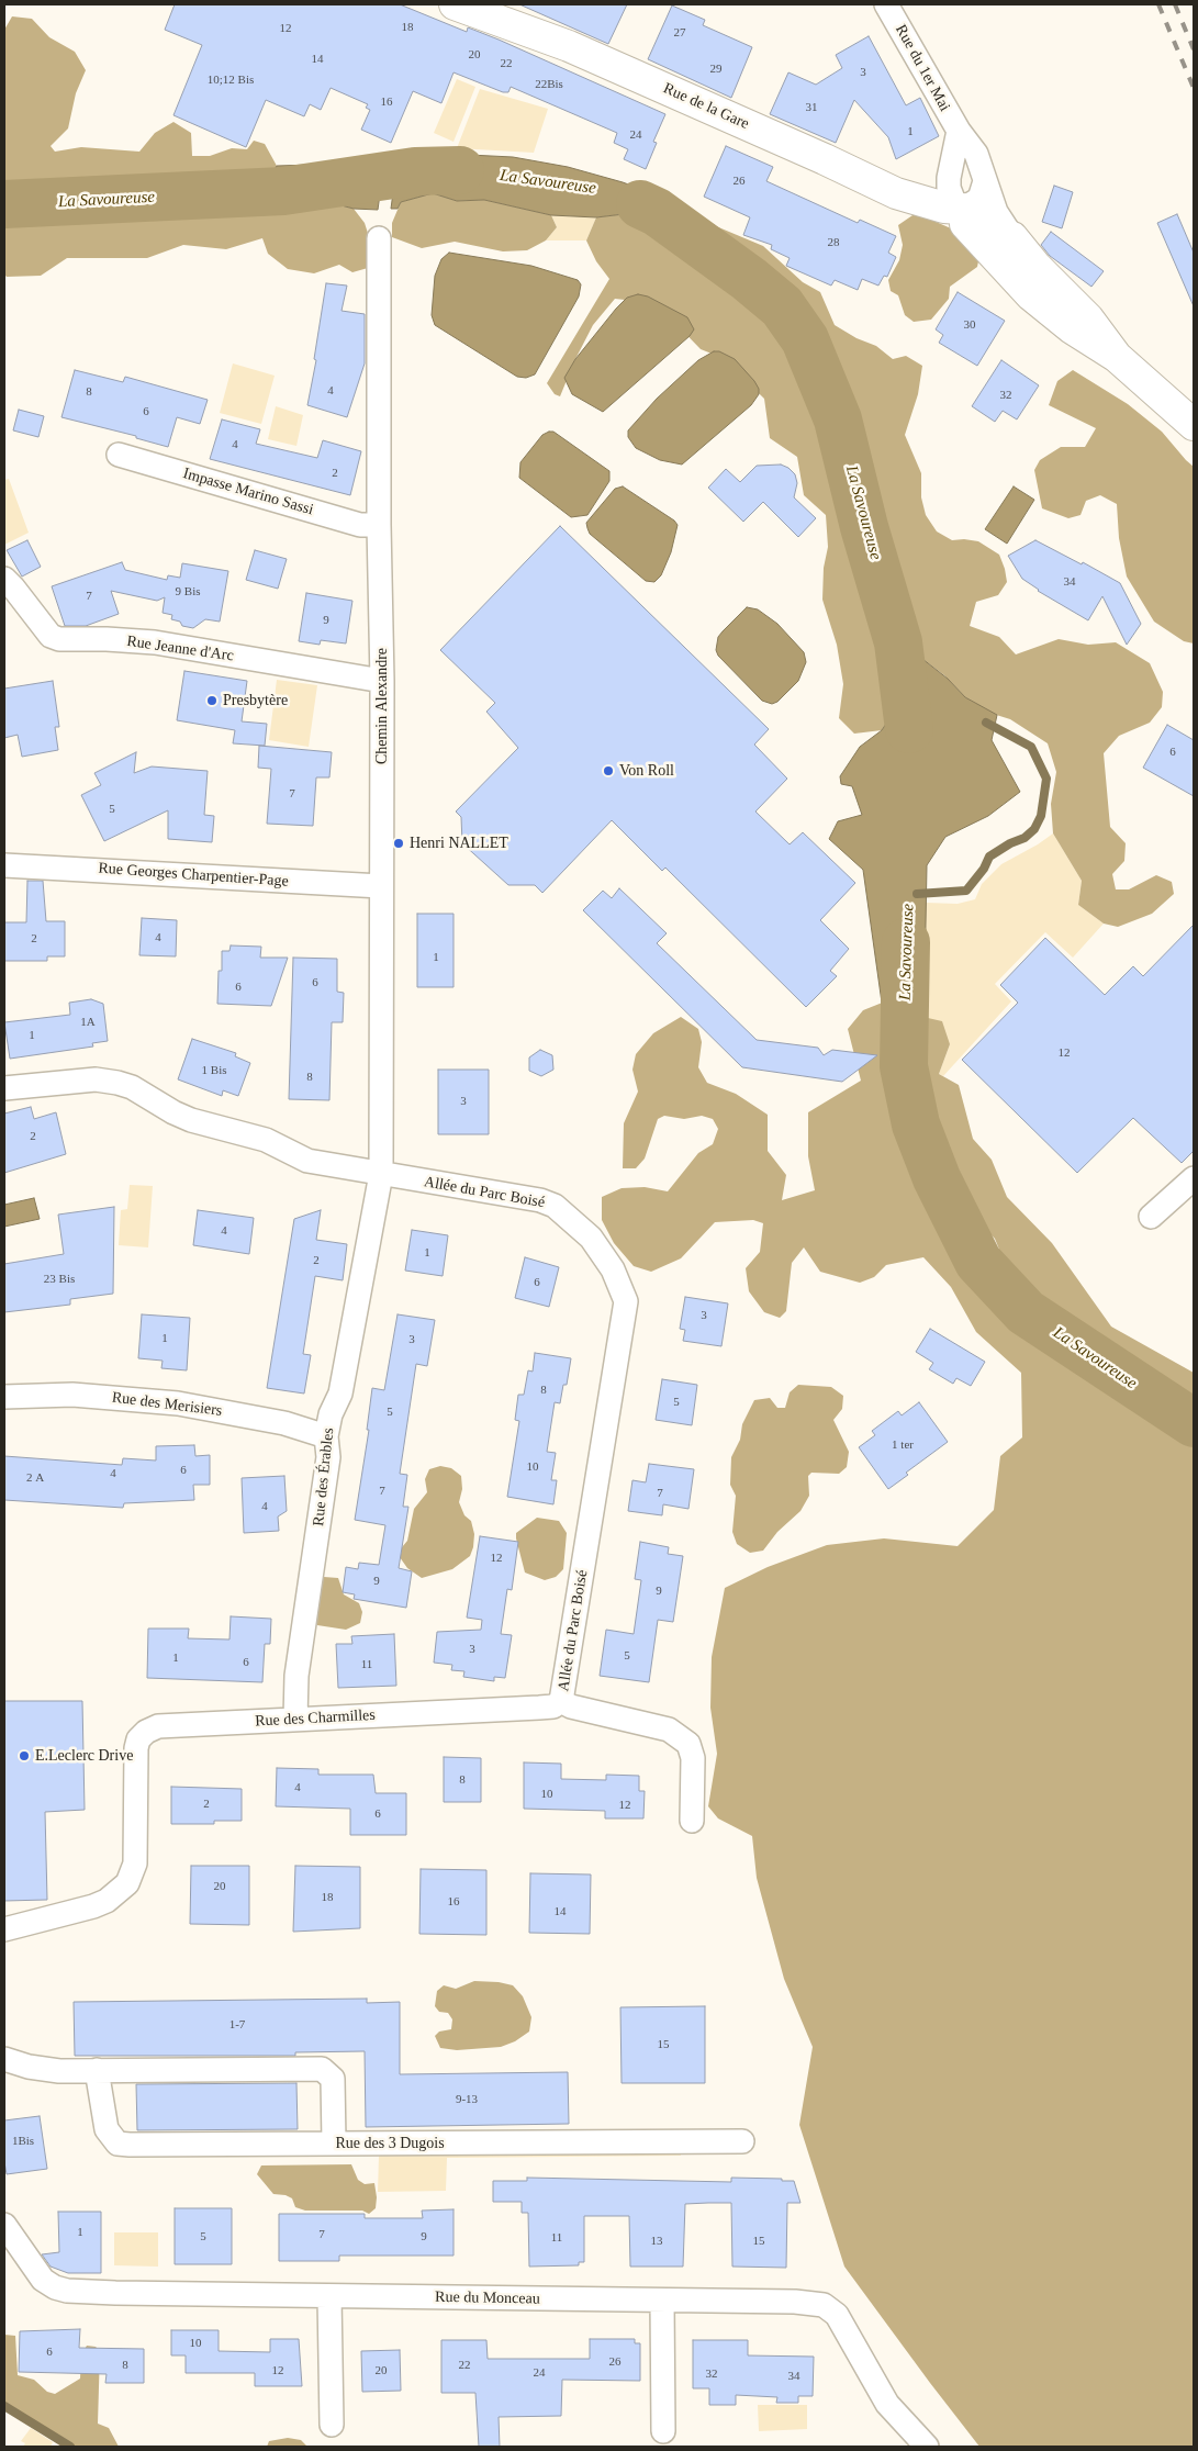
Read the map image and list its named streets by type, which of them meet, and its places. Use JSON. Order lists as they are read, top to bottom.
{
  "streets": {
    "street": [
      "Rue du 1er Mai",
      "Rue de la Gare",
      "Impasse Marino Sassi",
      "Rue Jeanne d'Arc",
      "Chemin Alexandre",
      "Rue Georges Charpentier-Page",
      "Allée du Parc Boisé",
      "Rue des Merisiers",
      "Rue des Érables",
      "Rue des Charmilles",
      "Rue des 3 Dugois",
      "Rue du Monceau"
    ]
  },
  "crossings": [
    ["Rue du 1er Mai", "Rue de la Gare"],
    ["Impasse Marino Sassi", "Chemin Alexandre"],
    ["Rue Jeanne d'Arc", "Chemin Alexandre"],
    ["Chemin Alexandre", "Rue Georges Charpentier-Page"],
    ["Chemin Alexandre", "Allée du Parc Boisé"],
    ["Chemin Alexandre", "Rue des Érables"],
    ["Allée du Parc Boisé", "Rue des Érables"],
    ["Allée du Parc Boisé", "Rue des Charmilles"],
    ["Rue des Merisiers", "Rue des Érables"],
    ["Rue des Érables", "Rue des Charmilles"]
  ],
  "water": ["La Savoureuse"],
  "places": [
    "Presbytère",
    "Von Roll",
    "Henri NALLET",
    "E.Leclerc Drive"
  ],
  "house_numbers": [
    "18",
    "12",
    "27",
    "20",
    "14",
    "22",
    "29",
    "3",
    "10;12 Bis",
    "22Bis",
    "16",
    "31",
    "1",
    "24",
    "26",
    "28",
    "30",
    "4",
    "8",
    "32",
    "6",
    "4",
    "2",
    "34",
    "9 Bis",
    "7",
    "9",
    "6",
    "7",
    "5",
    "4",
    "2",
    "1",
    "6",
    "6",
    "1A",
    "1",
    "12",
    "1 Bis",
    "8",
    "3",
    "2",
    "4",
    "1",
    "2",
    "23 Bis",
    "6",
    "3",
    "1",
    "3",
    "8",
    "5",
    "5",
    "1 ter",
    "10",
    "6",
    "4",
    "2 A",
    "7",
    "7",
    "4",
    "12",
    "9",
    "9",
    "3",
    "5",
    "1",
    "6",
    "11",
    "8",
    "4",
    "10",
    "2",
    "12",
    "6",
    "20",
    "18",
    "16",
    "14",
    "1-7",
    "15",
    "9-13",
    "1Bis",
    "1",
    "7",
    "5",
    "9",
    "11",
    "13",
    "15",
    "10",
    "6",
    "26",
    "8",
    "22",
    "12",
    "20",
    "24",
    "32",
    "34"
  ]
}
